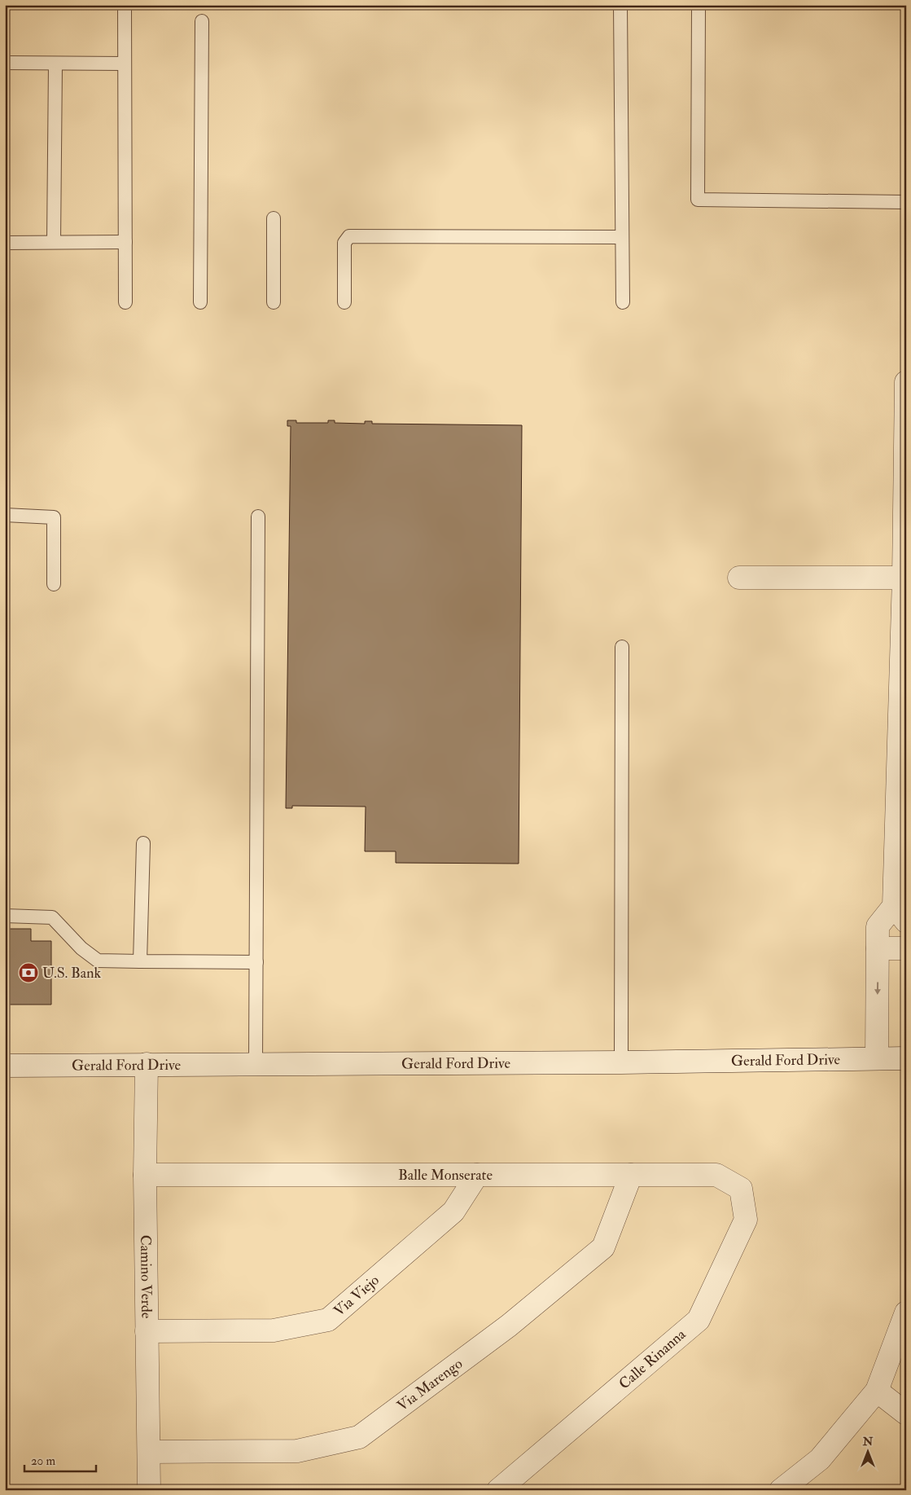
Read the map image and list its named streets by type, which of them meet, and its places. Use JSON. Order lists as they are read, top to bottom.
{
  "streets": {
    "street": [
      "Gerald Ford Drive",
      "Balle Monserate",
      "Camino Verde",
      "Via Viejo",
      "Calle Rinanna",
      "Via Marengo"
    ]
  },
  "crossings": [
    ["Gerald Ford Drive", "Camino Verde"],
    ["Balle Monserate", "Camino Verde"],
    ["Balle Monserate", "Via Viejo"],
    ["Balle Monserate", "Calle Rinanna"],
    ["Balle Monserate", "Via Marengo"],
    ["Camino Verde", "Via Viejo"],
    ["Camino Verde", "Via Marengo"]
  ],
  "places": {
    "bank": ["U.S. Bank"]
  },
  "scale_bar": "20 m",
  "north": "top"
}
